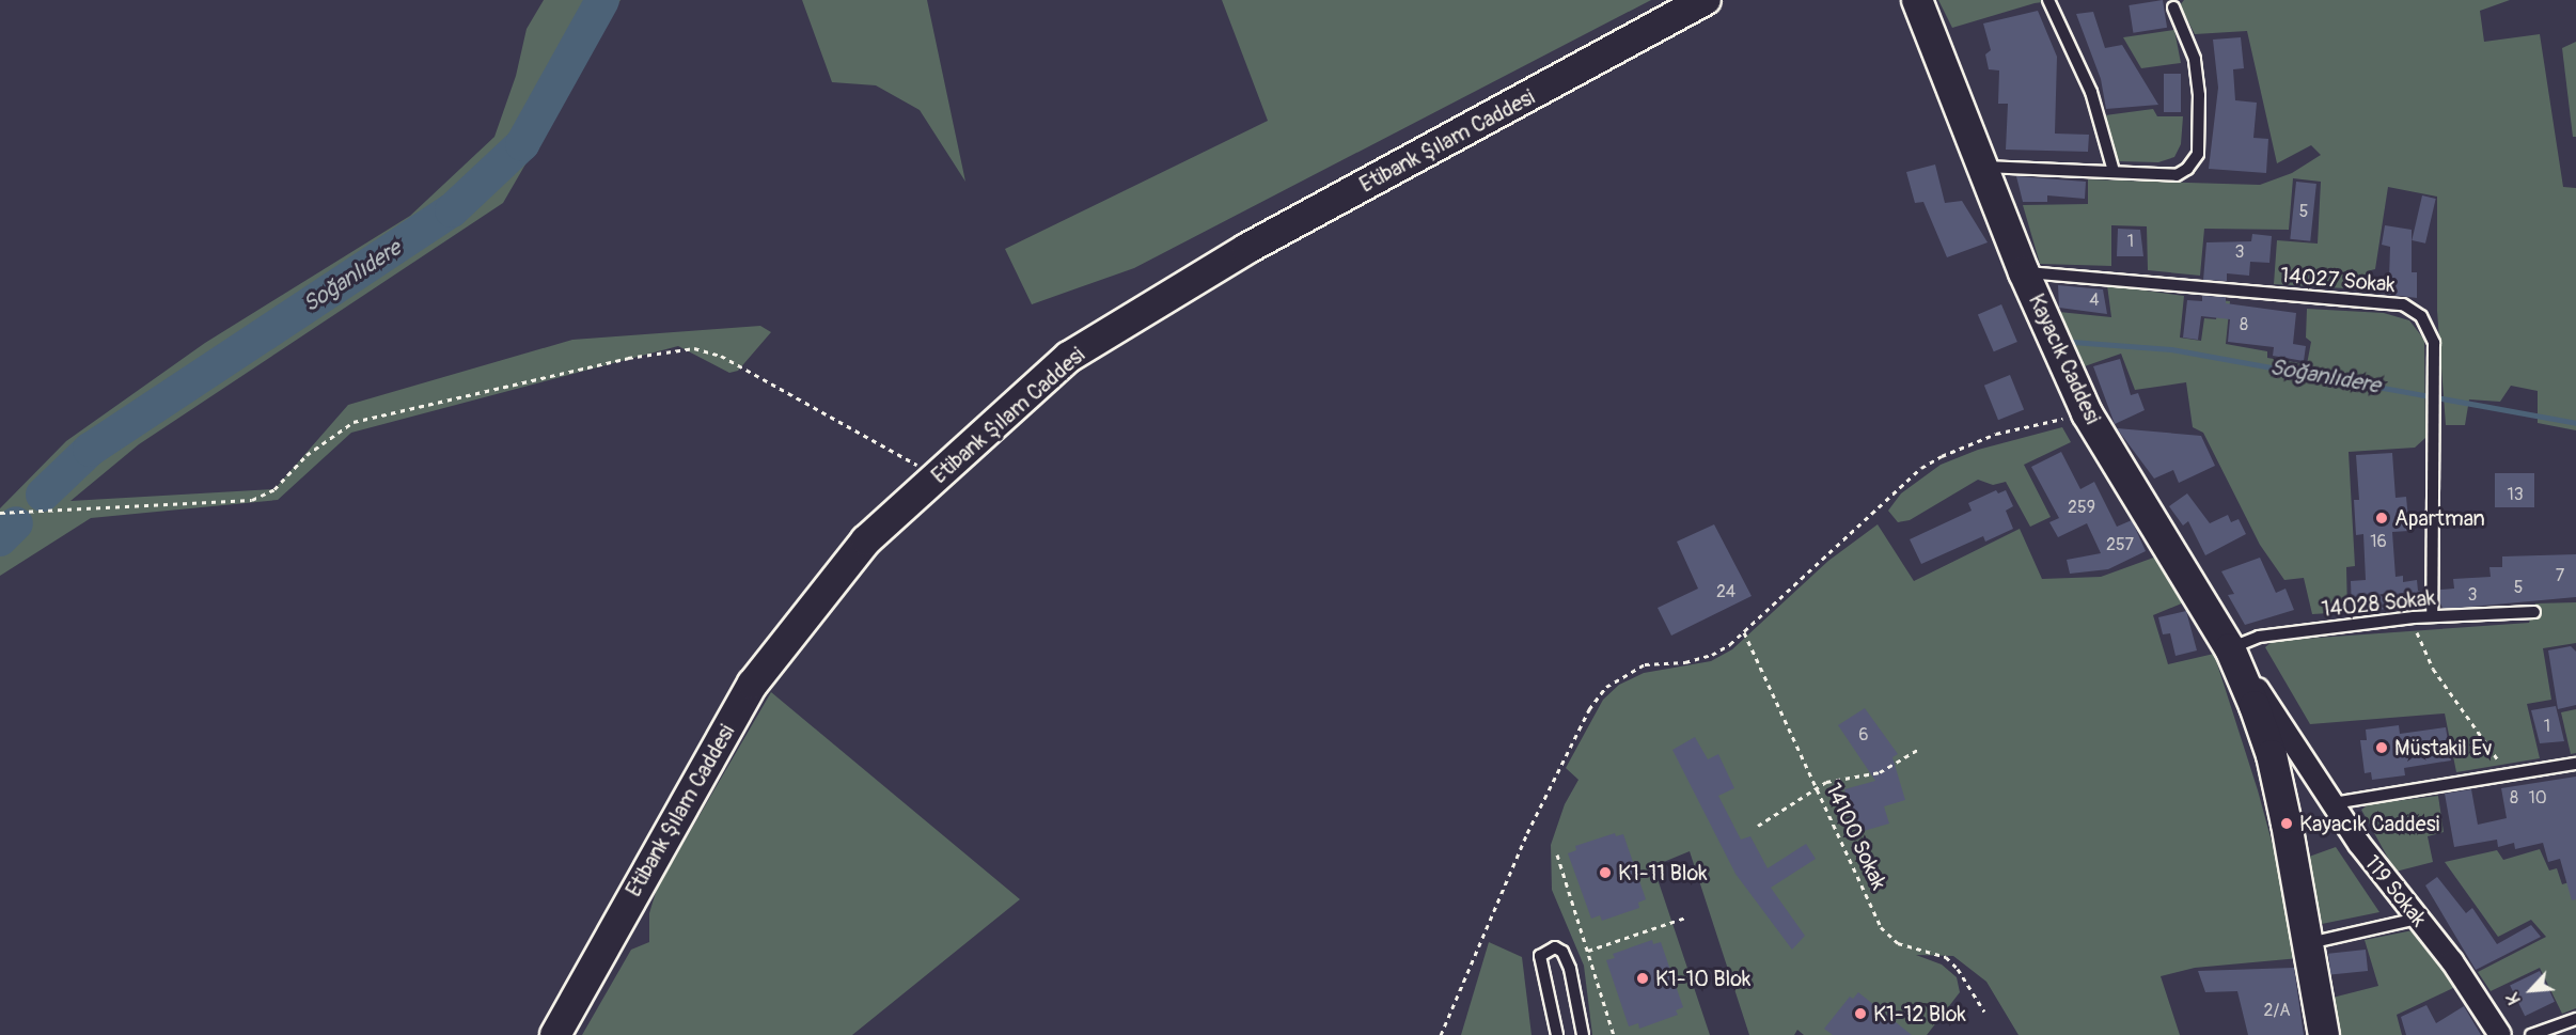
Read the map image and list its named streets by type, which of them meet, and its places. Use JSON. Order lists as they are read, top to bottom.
{
  "streets": {
    "street": ["Etibank Şılam Caddesi", "Kayacık Caddesi", "119 Sokak"],
    "lane": ["14027 Sokak", "14028 Sokak"],
    "path": ["14100 Sokak"]
  },
  "crossings": [
    ["14027 Sokak", "Kayacık Caddesi"],
    ["14027 Sokak", "14028 Sokak"],
    ["Kayacık Caddesi", "14028 Sokak"],
    ["Kayacık Caddesi", "119 Sokak"],
    ["14028 Sokak", "119 Sokak"]
  ],
  "water": ["Soğanlıdere"],
  "places": [
    "Apartman",
    "Müstakil Ev",
    "Kayacık Caddesi",
    "K1-11 Blok",
    "K1-10 Blok",
    "K1-12 Blok"
  ],
  "house_numbers": [
    "5",
    "1",
    "3",
    "4",
    "8",
    "13",
    "259",
    "16",
    "257",
    "7",
    "5",
    "24",
    "3",
    "1",
    "6",
    "8",
    "10",
    "2/A"
  ],
  "north": "bottom left"
}
